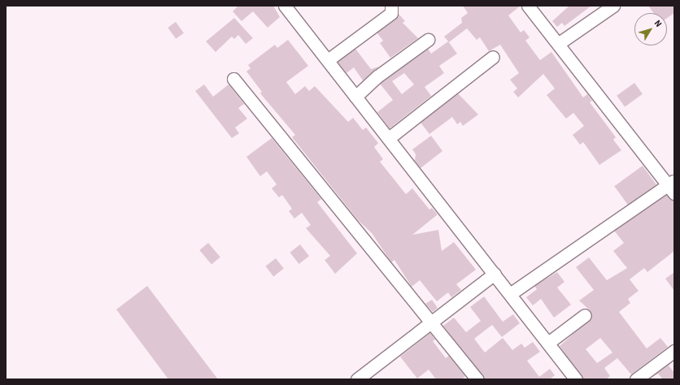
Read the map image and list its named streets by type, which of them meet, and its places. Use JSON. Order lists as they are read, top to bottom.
{
  "north": "top right"
}
